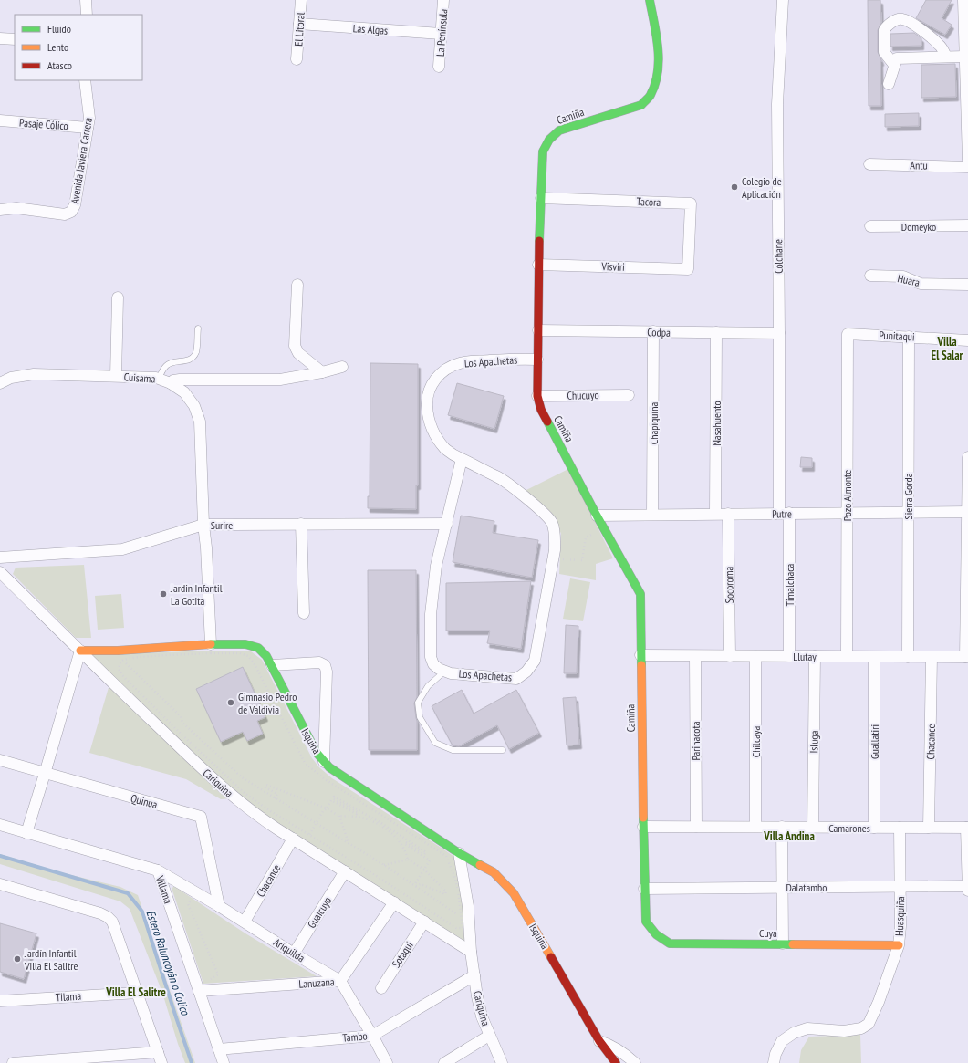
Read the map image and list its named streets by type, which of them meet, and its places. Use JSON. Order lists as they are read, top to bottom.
{
  "streets": {
    "street": [
      "El Litoral",
      "Las Algas",
      "La Península",
      "Camiña",
      "Pasaje Cólico",
      "Avenida Javiera Carrera",
      "Antu",
      "Tacora",
      "Domeyko",
      "Colchane",
      "Visviri",
      "Huara",
      "Codpa",
      "Punitaqui",
      "Los Apachetas",
      "Cuisama",
      "Chucuyo",
      "Chapiquiña",
      "Nasahuento",
      "Pozo Almonte",
      "Sierra Gorda",
      "Putre",
      "Surire",
      "Socoroma",
      "Timalchaca",
      "Llutay",
      "Isquina",
      "Parinacota",
      "Chilcaya",
      "Isluga",
      "Guallatiri",
      "Chacance",
      "Cariquina",
      "Quinua",
      "Camarones",
      "Dalatambo",
      "Villama",
      "Guaicuyo",
      "Huasquiña",
      "Cuya",
      "Ariquilda",
      "Sotaqui",
      "Lanuzana",
      "Tilama",
      "Tambo"
    ]
  },
  "crossings": [
    ["El Litoral", "Las Algas"],
    ["Las Algas", "La Península"],
    ["Camiña", "Tacora"],
    ["Camiña", "Visviri"],
    ["Camiña", "Codpa"],
    ["Camiña", "Los Apachetas"],
    ["Camiña", "Chucuyo"],
    ["Camiña", "Putre"],
    ["Camiña", "Llutay"],
    ["Camiña", "Camarones"],
    ["Camiña", "Dalatambo"],
    ["Camiña", "Cuya"],
    ["Pasaje Cólico", "Avenida Javiera Carrera"],
    ["Tacora", "Visviri"],
    ["Colchane", "Codpa"],
    ["Colchane", "Putre"],
    ["Colchane", "Timalchaca"],
    ["Codpa", "Chapiquiña"],
    ["Codpa", "Nasahuento"],
    ["Punitaqui", "Pozo Almonte"],
    ["Punitaqui", "Sierra Gorda"],
    ["Los Apachetas", "Surire"],
    ["Cuisama", "Surire"],
    ["Cuisama", "Isquina"],
    ["Chapiquiña", "Putre"],
    ["Nasahuento", "Putre"],
    ["Pozo Almonte", "Putre"],
    ["Pozo Almonte", "Llutay"],
    ["Sierra Gorda", "Putre"],
    ["Sierra Gorda", "Llutay"],
    ["Putre", "Socoroma"],
    ["Putre", "Timalchaca"],
    ["Socoroma", "Llutay"],
    ["Timalchaca", "Llutay"],
    ["Llutay", "Parinacota"],
    ["Llutay", "Chilcaya"],
    ["Llutay", "Isluga"],
    ["Llutay", "Guallatiri"],
    ["Llutay", "Chacance"],
    ["Isquina", "Cariquina"],
    ["Parinacota", "Camarones"],
    ["Chilcaya", "Camarones"],
    ["Isluga", "Camarones"],
    ["Guallatiri", "Camarones"],
    ["Chacance", "Cariquina"],
    ["Chacance", "Camarones"],
    ["Chacance", "Ariquilda"],
    ["Cariquina", "Guaicuyo"],
    ["Cariquina", "Sotaqui"],
    ["Cariquina", "Lanuzana"],
    ["Cariquina", "Tambo"],
    ["Quinua", "Ariquilda"],
    ["Camarones", "Huasquiña"],
    ["Dalatambo", "Huasquiña"],
    ["Villama", "Ariquilda"],
    ["Villama", "Lanuzana"],
    ["Villama", "Tambo"],
    ["Guaicuyo", "Ariquilda"],
    ["Huasquiña", "Cuya"],
    ["Ariquilda", "Lanuzana"],
    ["Ariquilda", "Tambo"]
  ],
  "districts": ["Villa El Salar", "Villa Andina", "Villa El Salitre"],
  "water": ["Estero Raluncoyán o Colico"],
  "places": [
    "Colegio de Aplicación",
    "Jardin Infantil La Gotita",
    "Gimnasio Pedro de Valdivia",
    "Jardín Infantil Villa El Salitre"
  ],
  "legend": ["Fluido", "Lento", "Atasco"]
}
